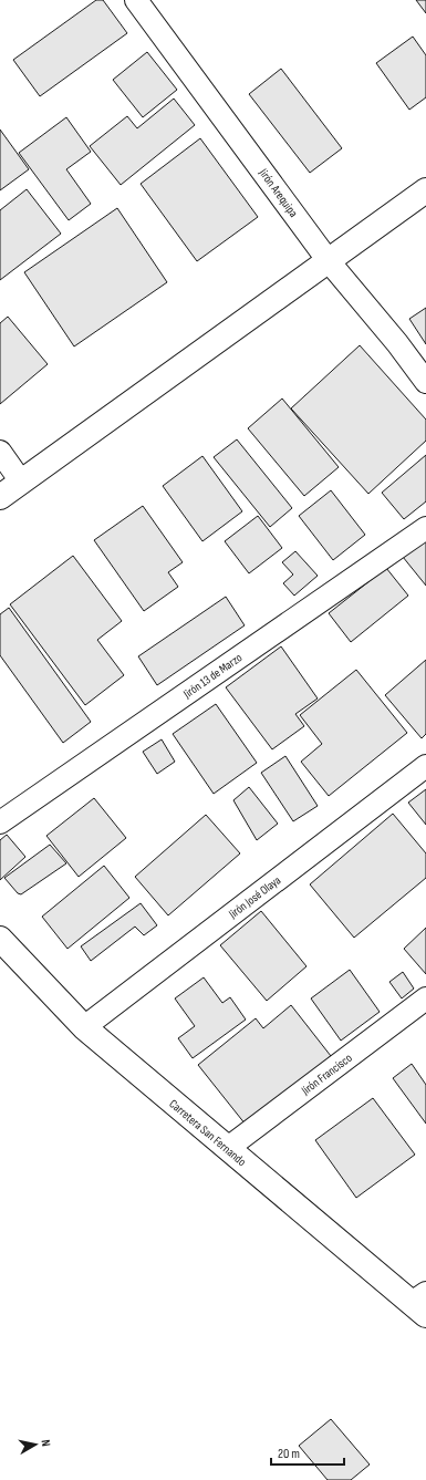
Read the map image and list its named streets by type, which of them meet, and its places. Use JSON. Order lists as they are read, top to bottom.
{
  "streets": {
    "main road": ["Carretera San Fernando"],
    "street": [
      "Jirón Arequipa",
      "Jirón 13 de Marzo",
      "Jirón José Olaya",
      "Jirón Francisco"
    ]
  },
  "crossings": [
    ["Jirón José Olaya", "Carretera San Fernando"],
    ["Jirón Francisco", "Carretera San Fernando"]
  ],
  "scale_bar": "20 m",
  "north": "right"
}
